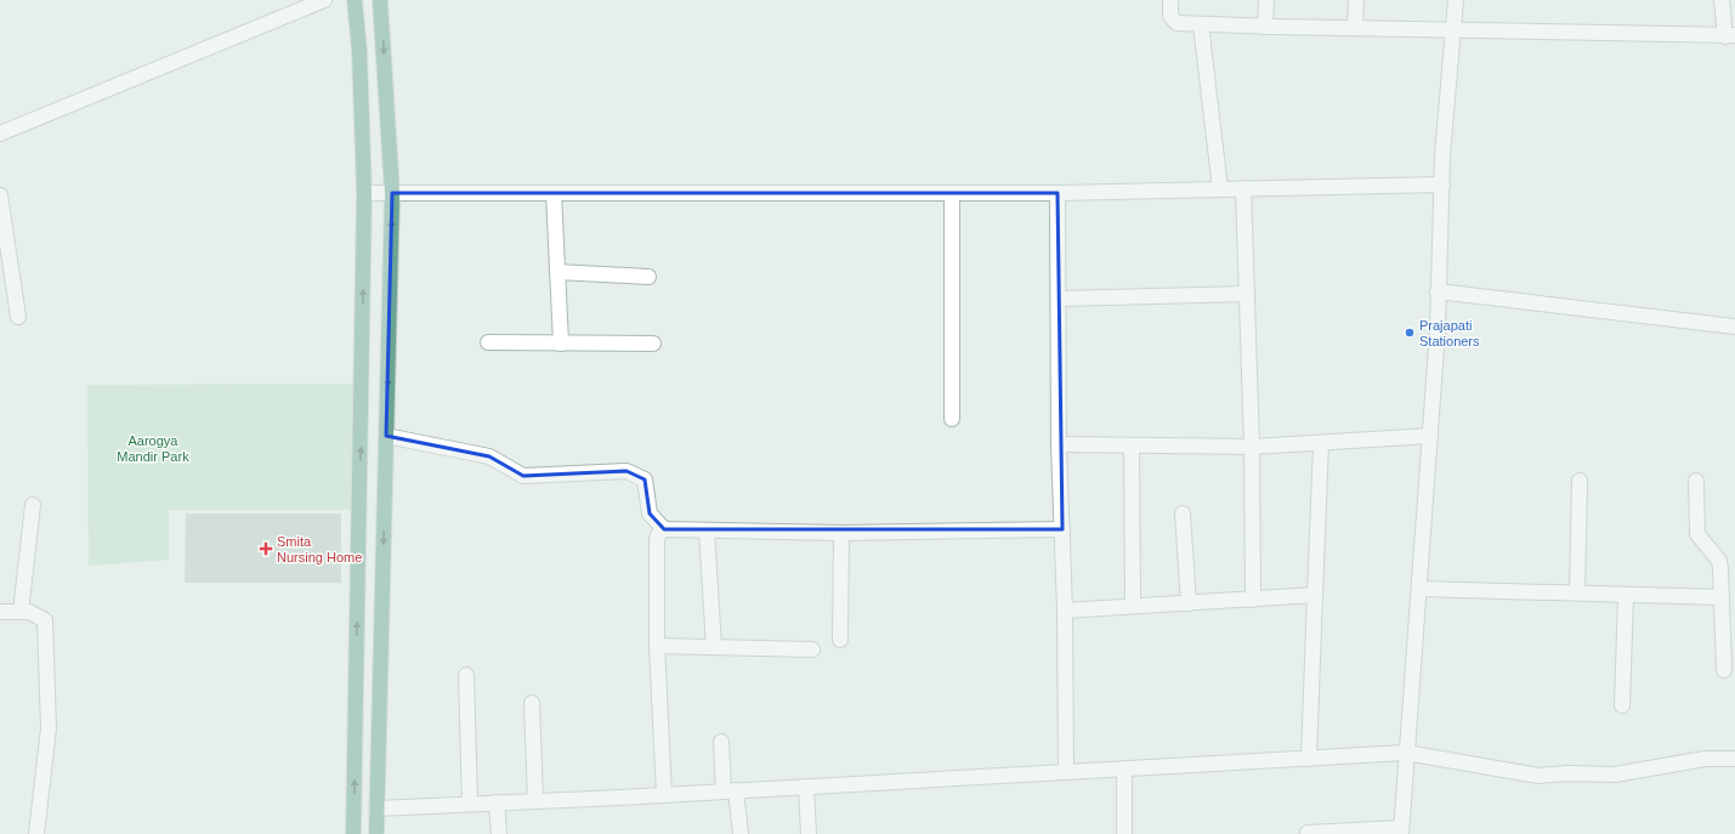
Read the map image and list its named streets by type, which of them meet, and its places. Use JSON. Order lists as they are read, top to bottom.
{
  "parks": ["Aarogya Mandir Park"],
  "places": {
    "other": ["Prajapati Stationers"],
    "health": ["Smita Nursing Home"]
  }
}
